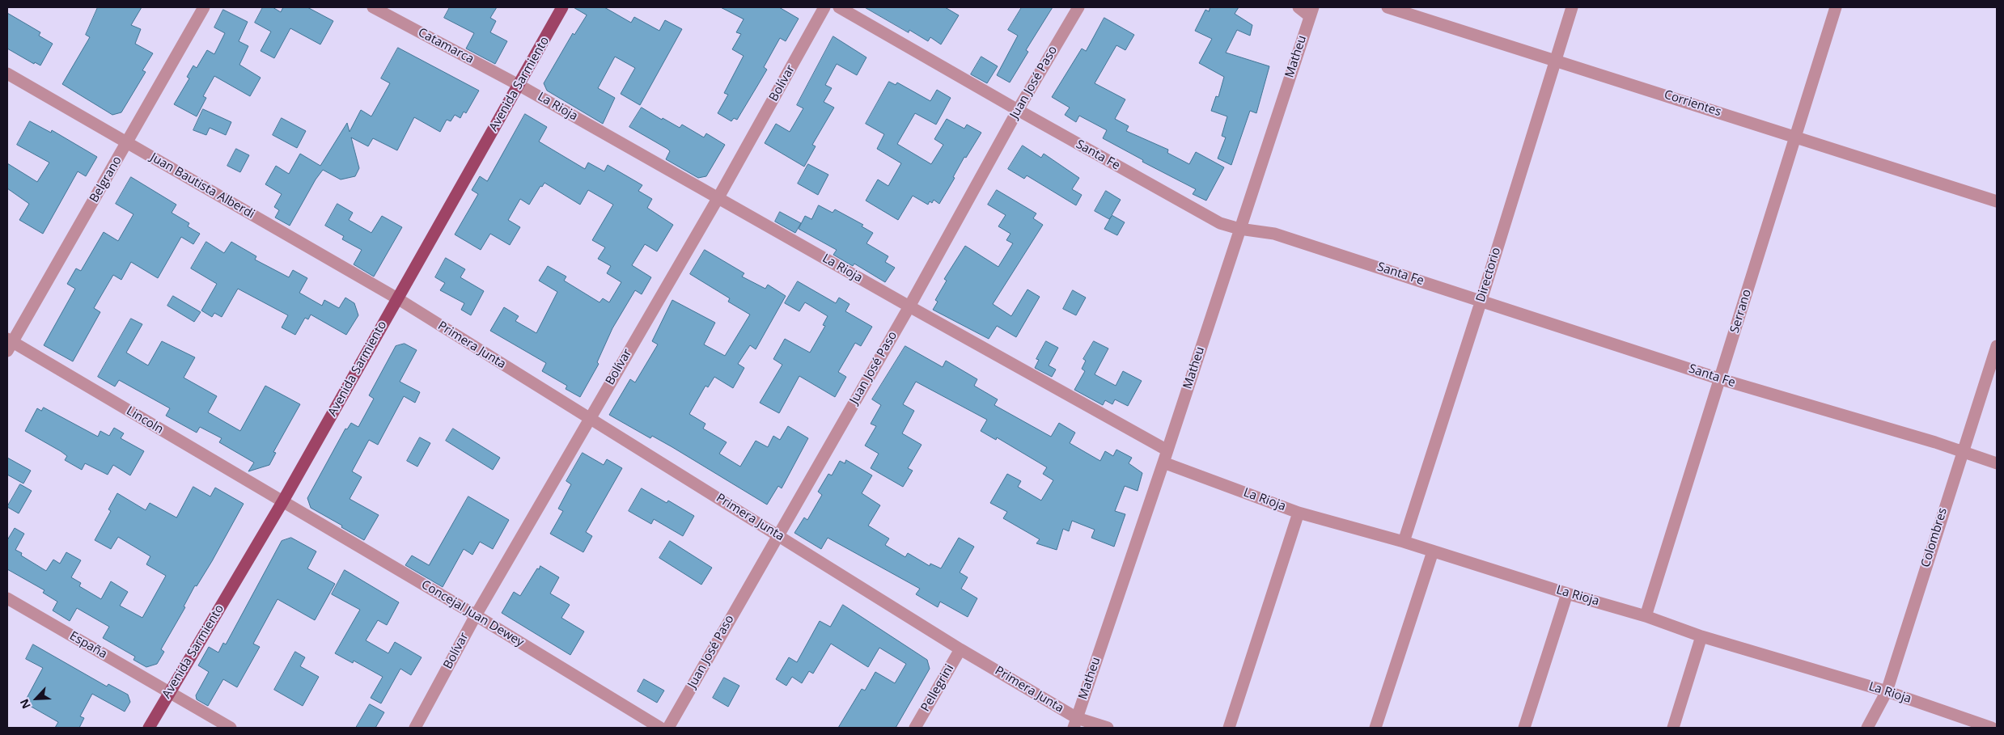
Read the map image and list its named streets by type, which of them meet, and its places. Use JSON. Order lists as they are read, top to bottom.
{
  "streets": {
    "main road": ["Avenida Sarmiento"],
    "street": [
      "Catamarca",
      "Matheu",
      "Juan José Paso",
      "Bolívar",
      "Corrientes",
      "La Rioja",
      "Santa Fe",
      "Belgrano",
      "Juan Bautista Alberdi",
      "Directorio",
      "Serrano",
      "Primera Junta",
      "Lincoln",
      "Colombres",
      "Concejal Juan Dewey",
      "España",
      "Pellegrini"
    ]
  },
  "crossings": [
    ["Catamarca", "Avenida Sarmiento"],
    ["Catamarca", "La Rioja"],
    ["Matheu", "La Rioja"],
    ["Matheu", "Santa Fe"],
    ["Matheu", "Primera Junta"],
    ["Juan José Paso", "La Rioja"],
    ["Juan José Paso", "Santa Fe"],
    ["Juan José Paso", "Primera Junta"],
    ["Bolívar", "La Rioja"],
    ["Bolívar", "Primera Junta"],
    ["Bolívar", "Concejal Juan Dewey"],
    ["Avenida Sarmiento", "La Rioja"],
    ["Avenida Sarmiento", "Juan Bautista Alberdi"],
    ["Avenida Sarmiento", "Primera Junta"],
    ["Avenida Sarmiento", "Lincoln"],
    ["Avenida Sarmiento", "Concejal Juan Dewey"],
    ["Avenida Sarmiento", "España"],
    ["Corrientes", "Directorio"],
    ["Corrientes", "Serrano"],
    ["La Rioja", "Directorio"],
    ["La Rioja", "Serrano"],
    ["La Rioja", "Colombres"],
    ["Santa Fe", "Directorio"],
    ["Santa Fe", "Serrano"],
    ["Santa Fe", "Colombres"],
    ["Belgrano", "Juan Bautista Alberdi"],
    ["Belgrano", "Lincoln"],
    ["Juan Bautista Alberdi", "Primera Junta"],
    ["Primera Junta", "Pellegrini"],
    ["Lincoln", "Concejal Juan Dewey"]
  ],
  "north": "bottom left"
}
